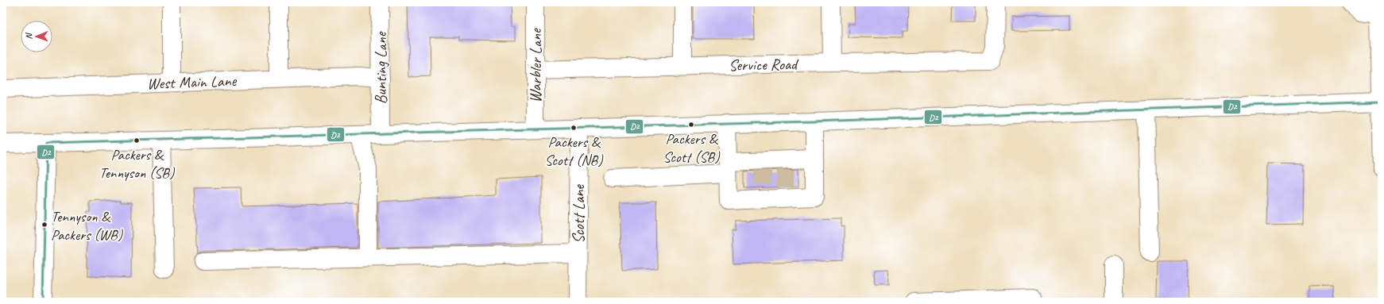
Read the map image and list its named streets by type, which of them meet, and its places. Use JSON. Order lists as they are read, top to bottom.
{
  "streets": {
    "street": [
      "Service Road",
      "Warbler Lane",
      "Bunting Lane",
      "West Main Lane",
      "Scott Lane"
    ]
  },
  "crossings": [
    ["Service Road", "Warbler Lane"],
    ["Bunting Lane", "West Main Lane"]
  ],
  "places": [
    "Packers & Scott (SB)",
    "Packers & Scott (NB)",
    "Packers & Tennyson (SB)",
    "Tennyson & Packers (WB)"
  ],
  "lines": ["transit line D2"],
  "north": "left"
}
